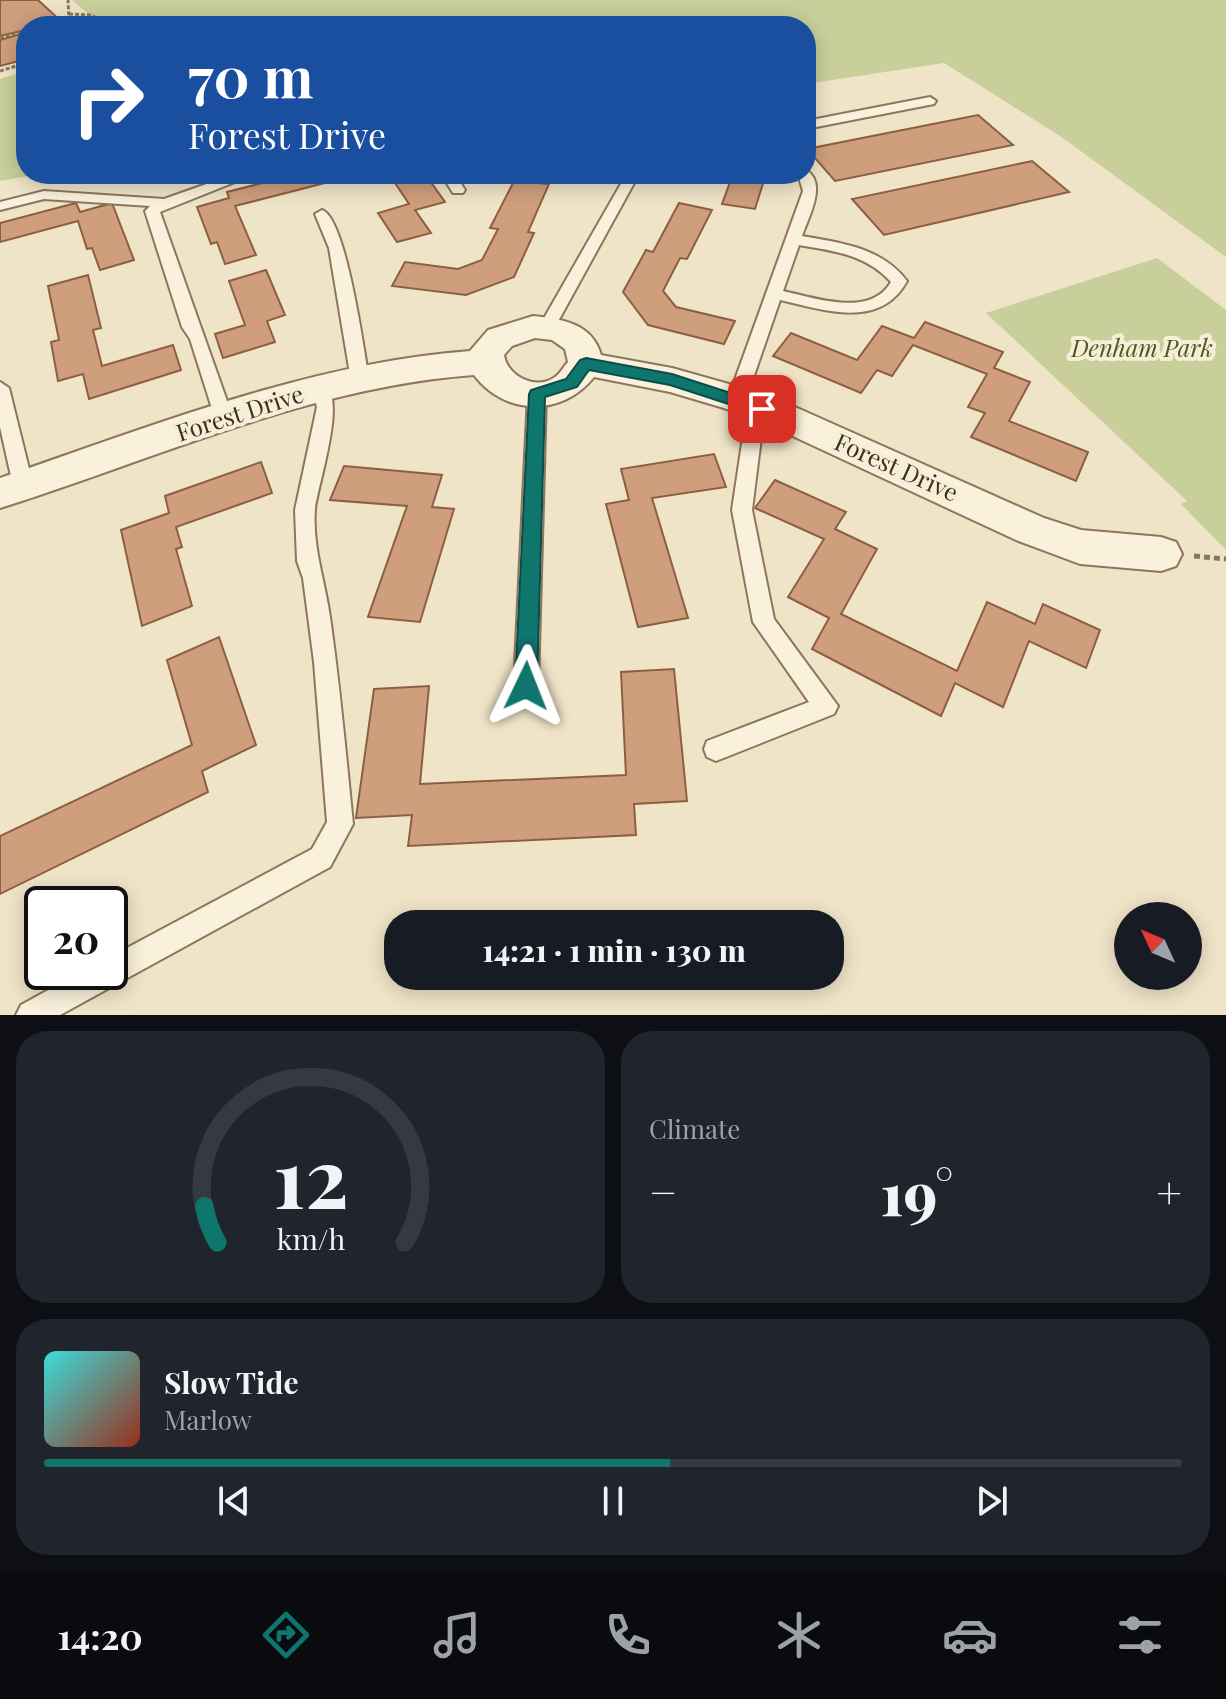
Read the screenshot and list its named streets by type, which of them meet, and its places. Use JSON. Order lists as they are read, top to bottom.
{
  "streets": {
    "street": ["Forest Drive"]
  },
  "parks": ["Denham Park"],
  "north": "top left",
  "page": {
    "turn": ["70 m", "Forest Drive"],
    "limit": "20",
    "trip": "14:21 · 1 min · 130 m",
    "tile": "Climate",
    "heat": ["−", "19°", "+"],
    "song": ["Slow Tide", "Marlow"],
    "tabs": "14:20",
    "gauge": ["12", "km/h"]
  }
}
